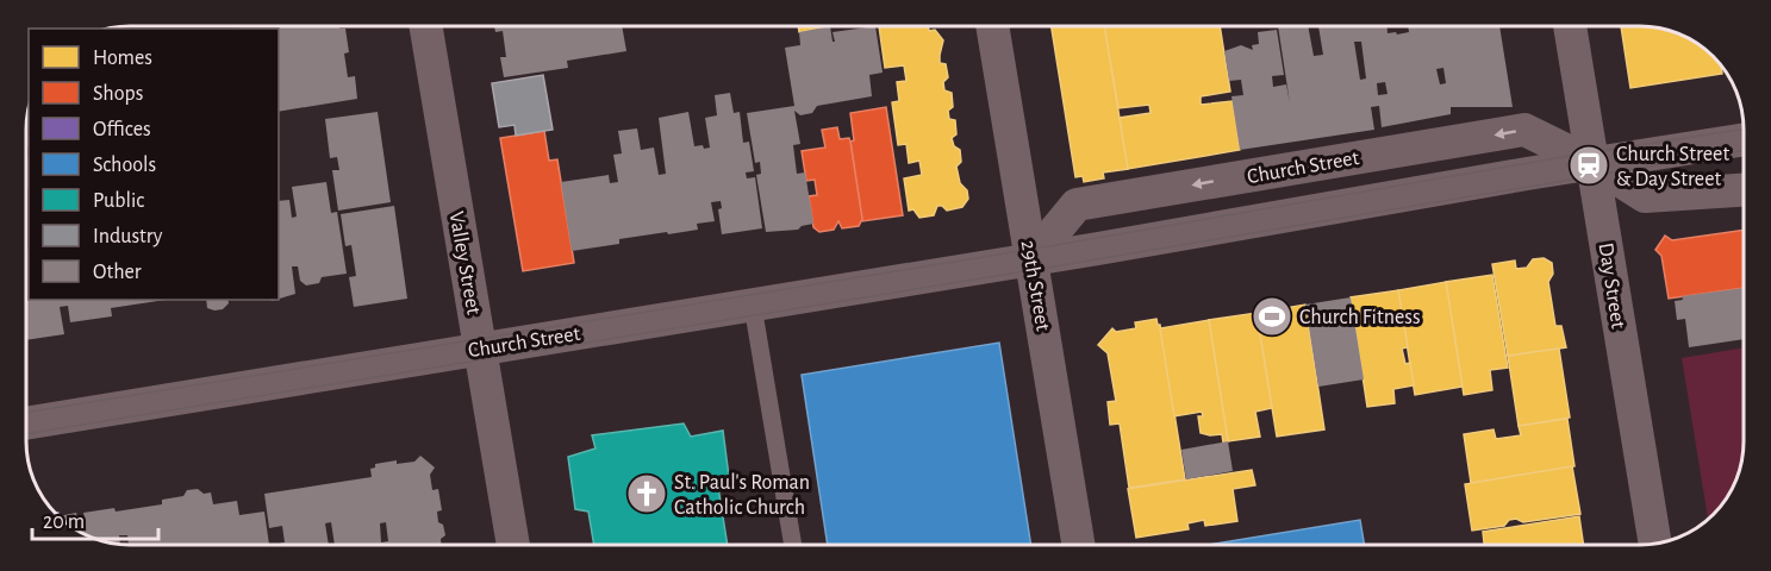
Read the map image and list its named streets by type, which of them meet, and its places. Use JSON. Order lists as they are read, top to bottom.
{
  "streets": {
    "street": [
      "Church Street",
      "Valley Street",
      "29th Street",
      "Day Street"
    ]
  },
  "crossings": [
    ["Church Street", "Valley Street"],
    ["Church Street", "29th Street"],
    ["Church Street", "Day Street"]
  ],
  "places": {
    "station": ["Church Street & Day Street"],
    "sports": ["Church Fitness"],
    "church": ["St. Paul's Roman Catholic Church"]
  },
  "legend": [
    "Homes",
    "Shops",
    "Offices",
    "Schools",
    "Public",
    "Industry",
    "Other"
  ],
  "scale_bar": "20 m"
}
